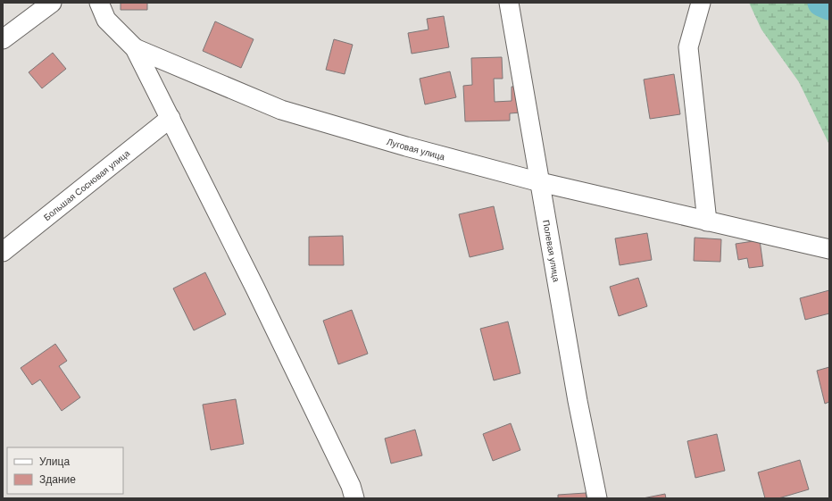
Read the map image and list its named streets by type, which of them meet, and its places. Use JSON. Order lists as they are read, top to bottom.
{
  "streets": {
    "street": ["Луговая улица", "Большая Сосновая улица", "Полевая улица"]
  },
  "crossings": [
    ["Луговая улица", "Полевая улица"]
  ],
  "legend": ["Улица", "Здание"]
}
